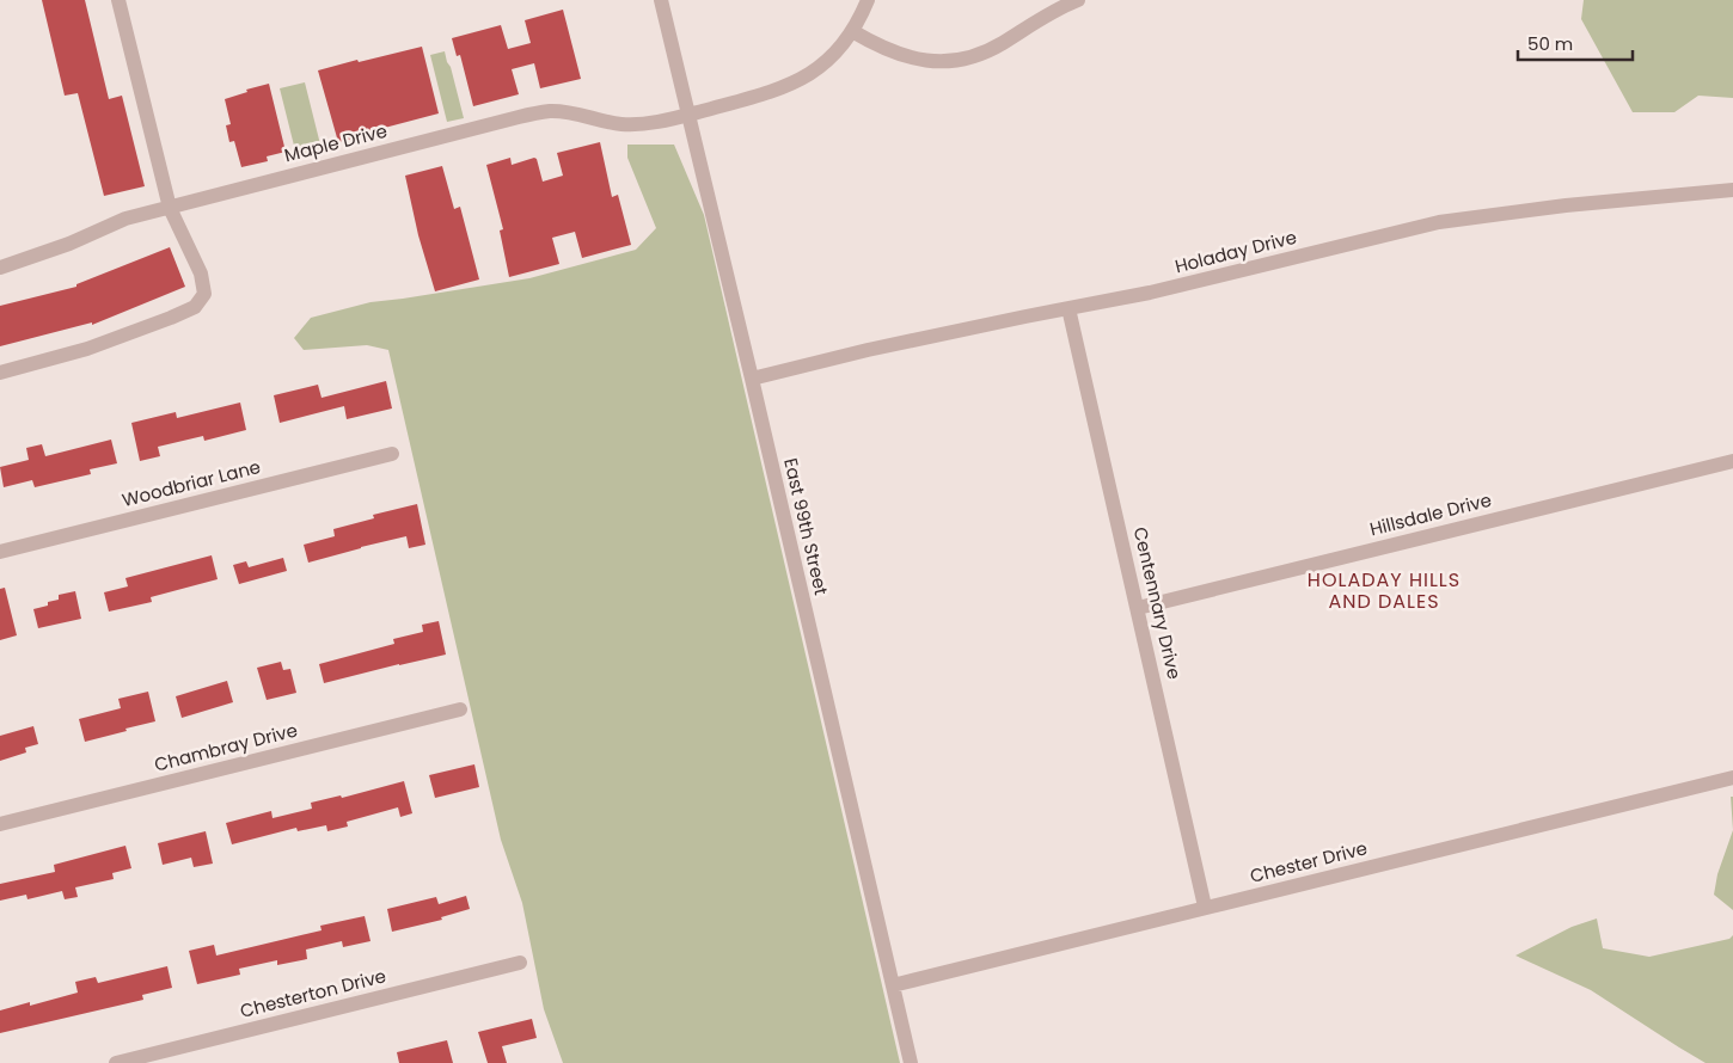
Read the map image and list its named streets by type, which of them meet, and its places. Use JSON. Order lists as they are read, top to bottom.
{
  "streets": {
    "street": [
      "Maple Drive",
      "Holaday Drive",
      "Woodbriar Lane",
      "Hillsdale Drive",
      "East 99th Street",
      "Centennary Drive",
      "Chambray Drive",
      "Chester Drive",
      "Chesterton Drive"
    ]
  },
  "crossings": [
    ["Maple Drive", "East 99th Street"],
    ["Holaday Drive", "East 99th Street"],
    ["Holaday Drive", "Centennary Drive"],
    ["Hillsdale Drive", "Centennary Drive"],
    ["East 99th Street", "Chester Drive"],
    ["Centennary Drive", "Chester Drive"]
  ],
  "districts": ["HOLADAY HILLS AND DALES"],
  "scale_bar": "50 m"
}
